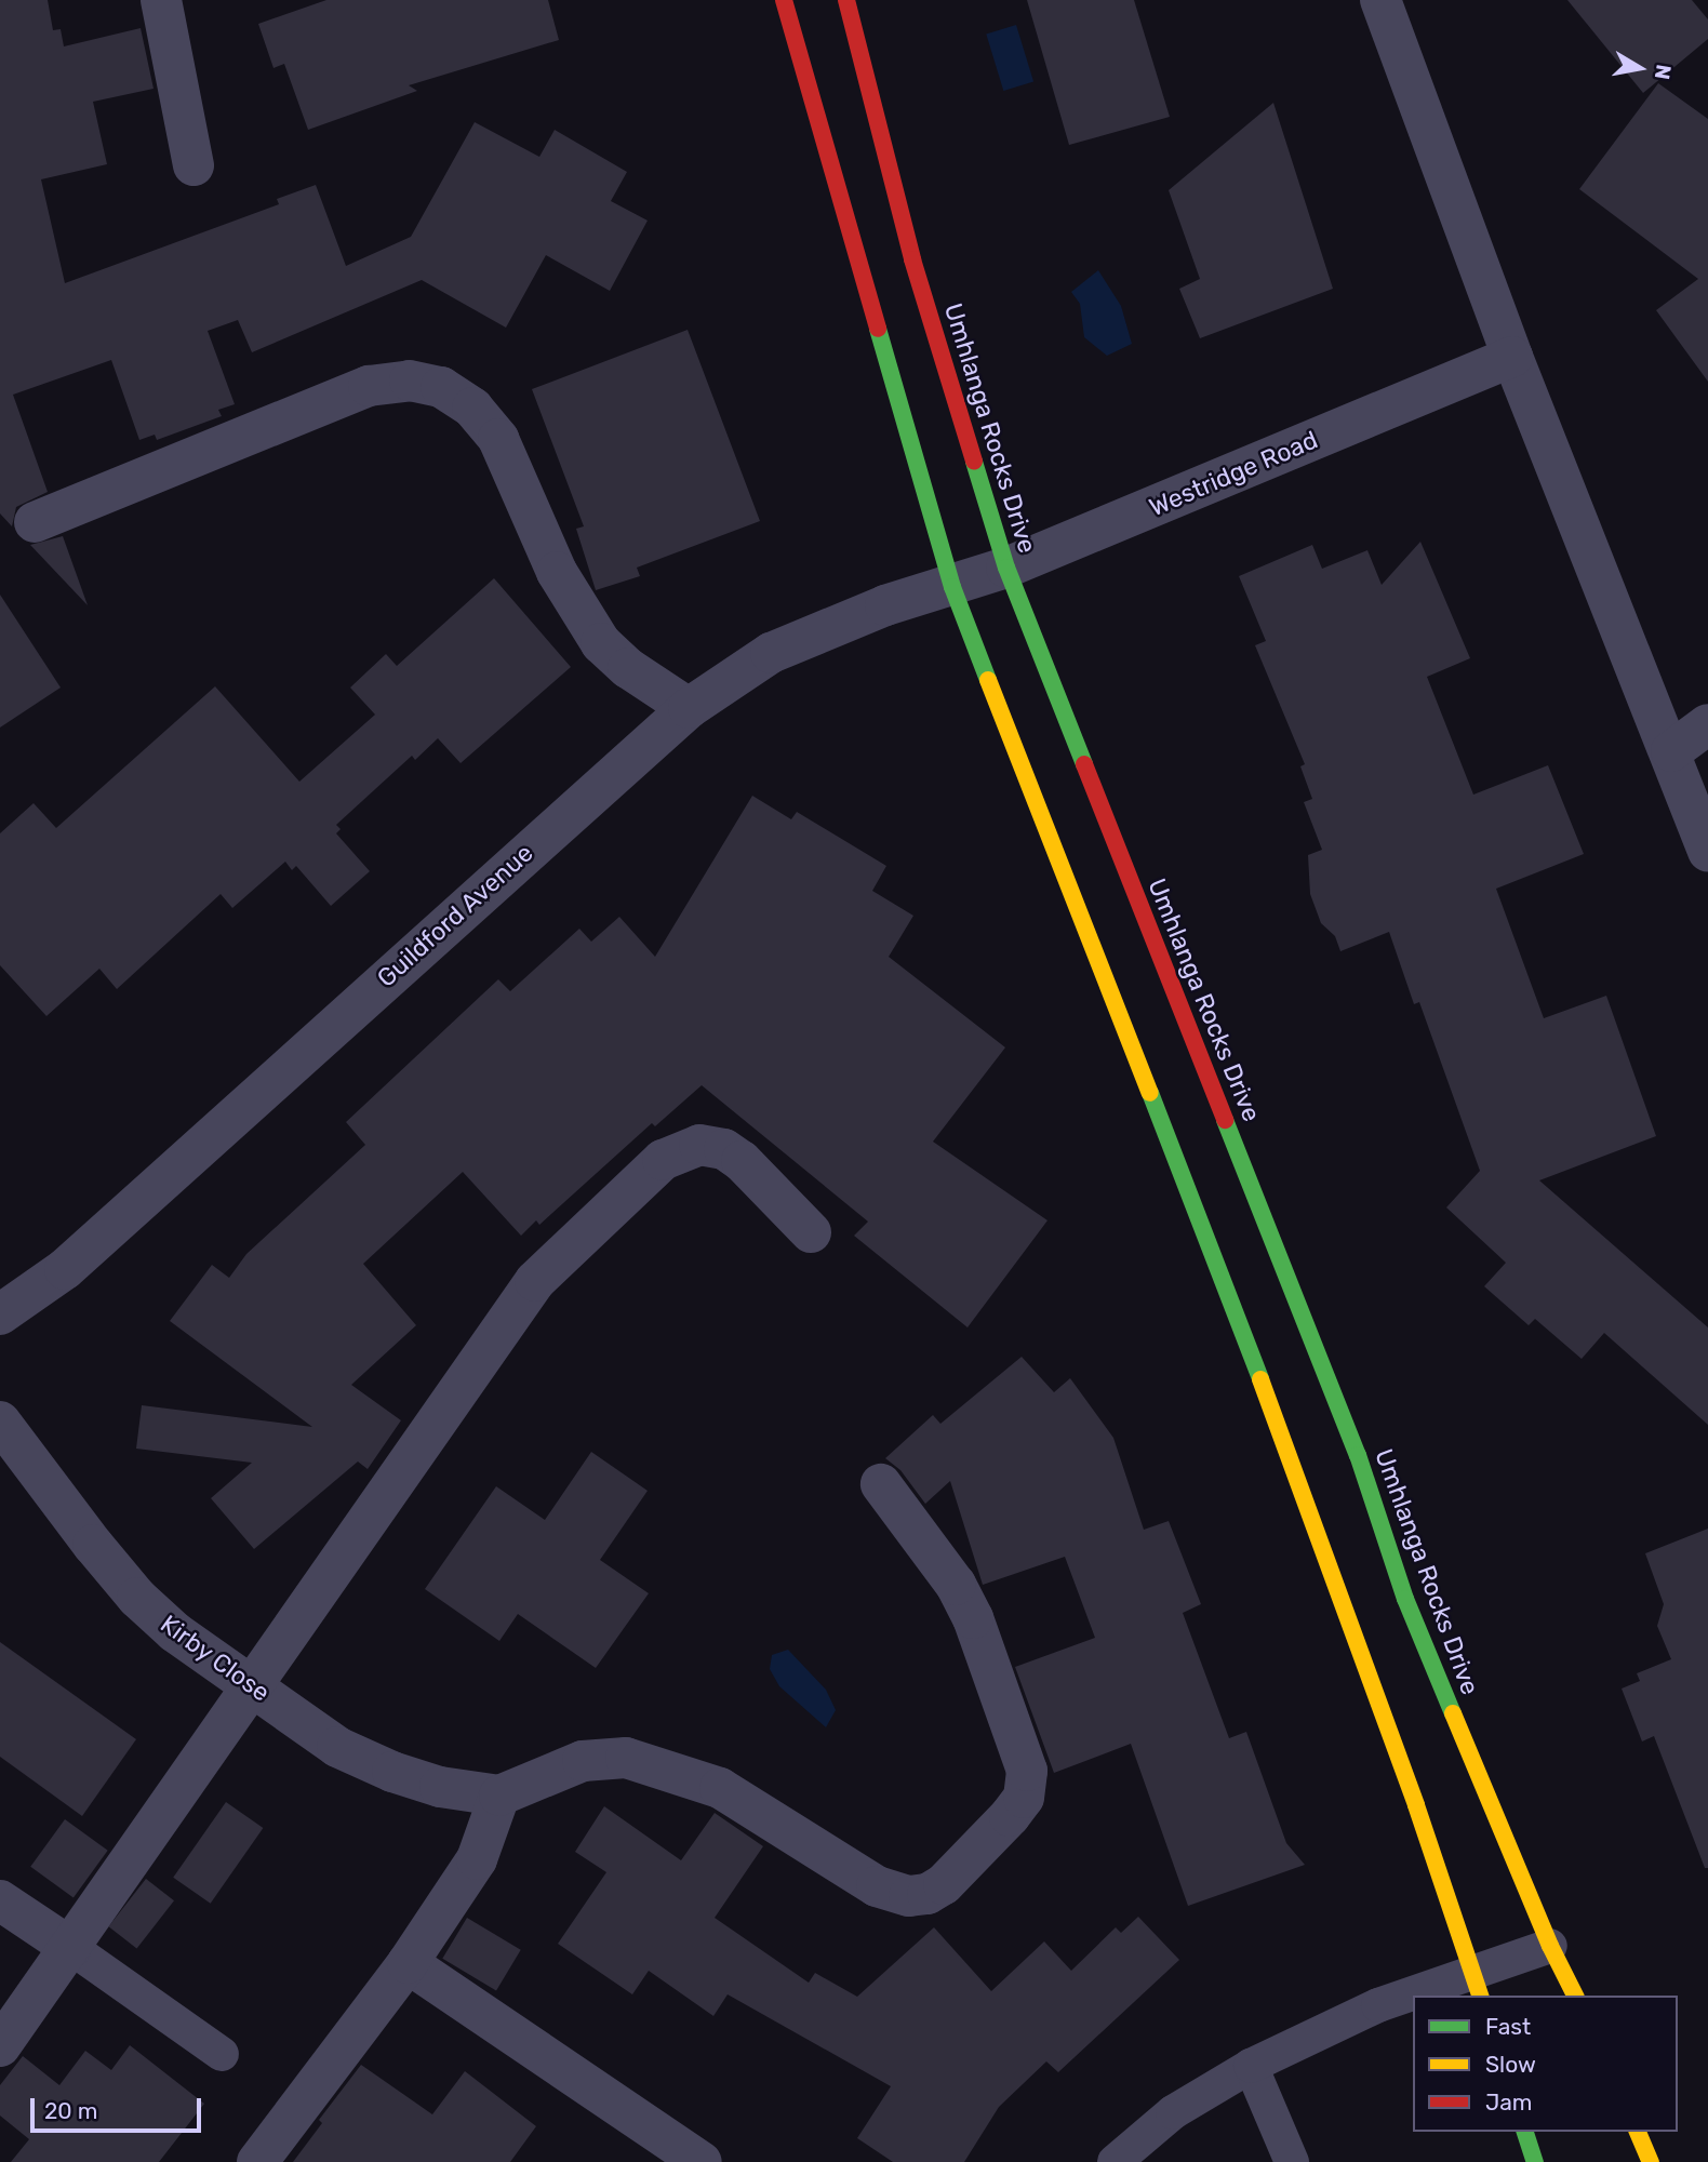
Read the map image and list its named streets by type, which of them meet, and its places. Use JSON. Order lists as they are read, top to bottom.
{
  "streets": {
    "main road": ["Umhlanga Rocks Drive"],
    "street": ["Westridge Road", "Guildford Avenue", "Kirby Close"]
  },
  "crossings": [
    ["Umhlanga Rocks Drive", "Westridge Road"],
    ["Westridge Road", "Guildford Avenue"]
  ],
  "legend": ["Fast", "Slow", "Jam"],
  "scale_bar": "20 m",
  "north": "right"
}
